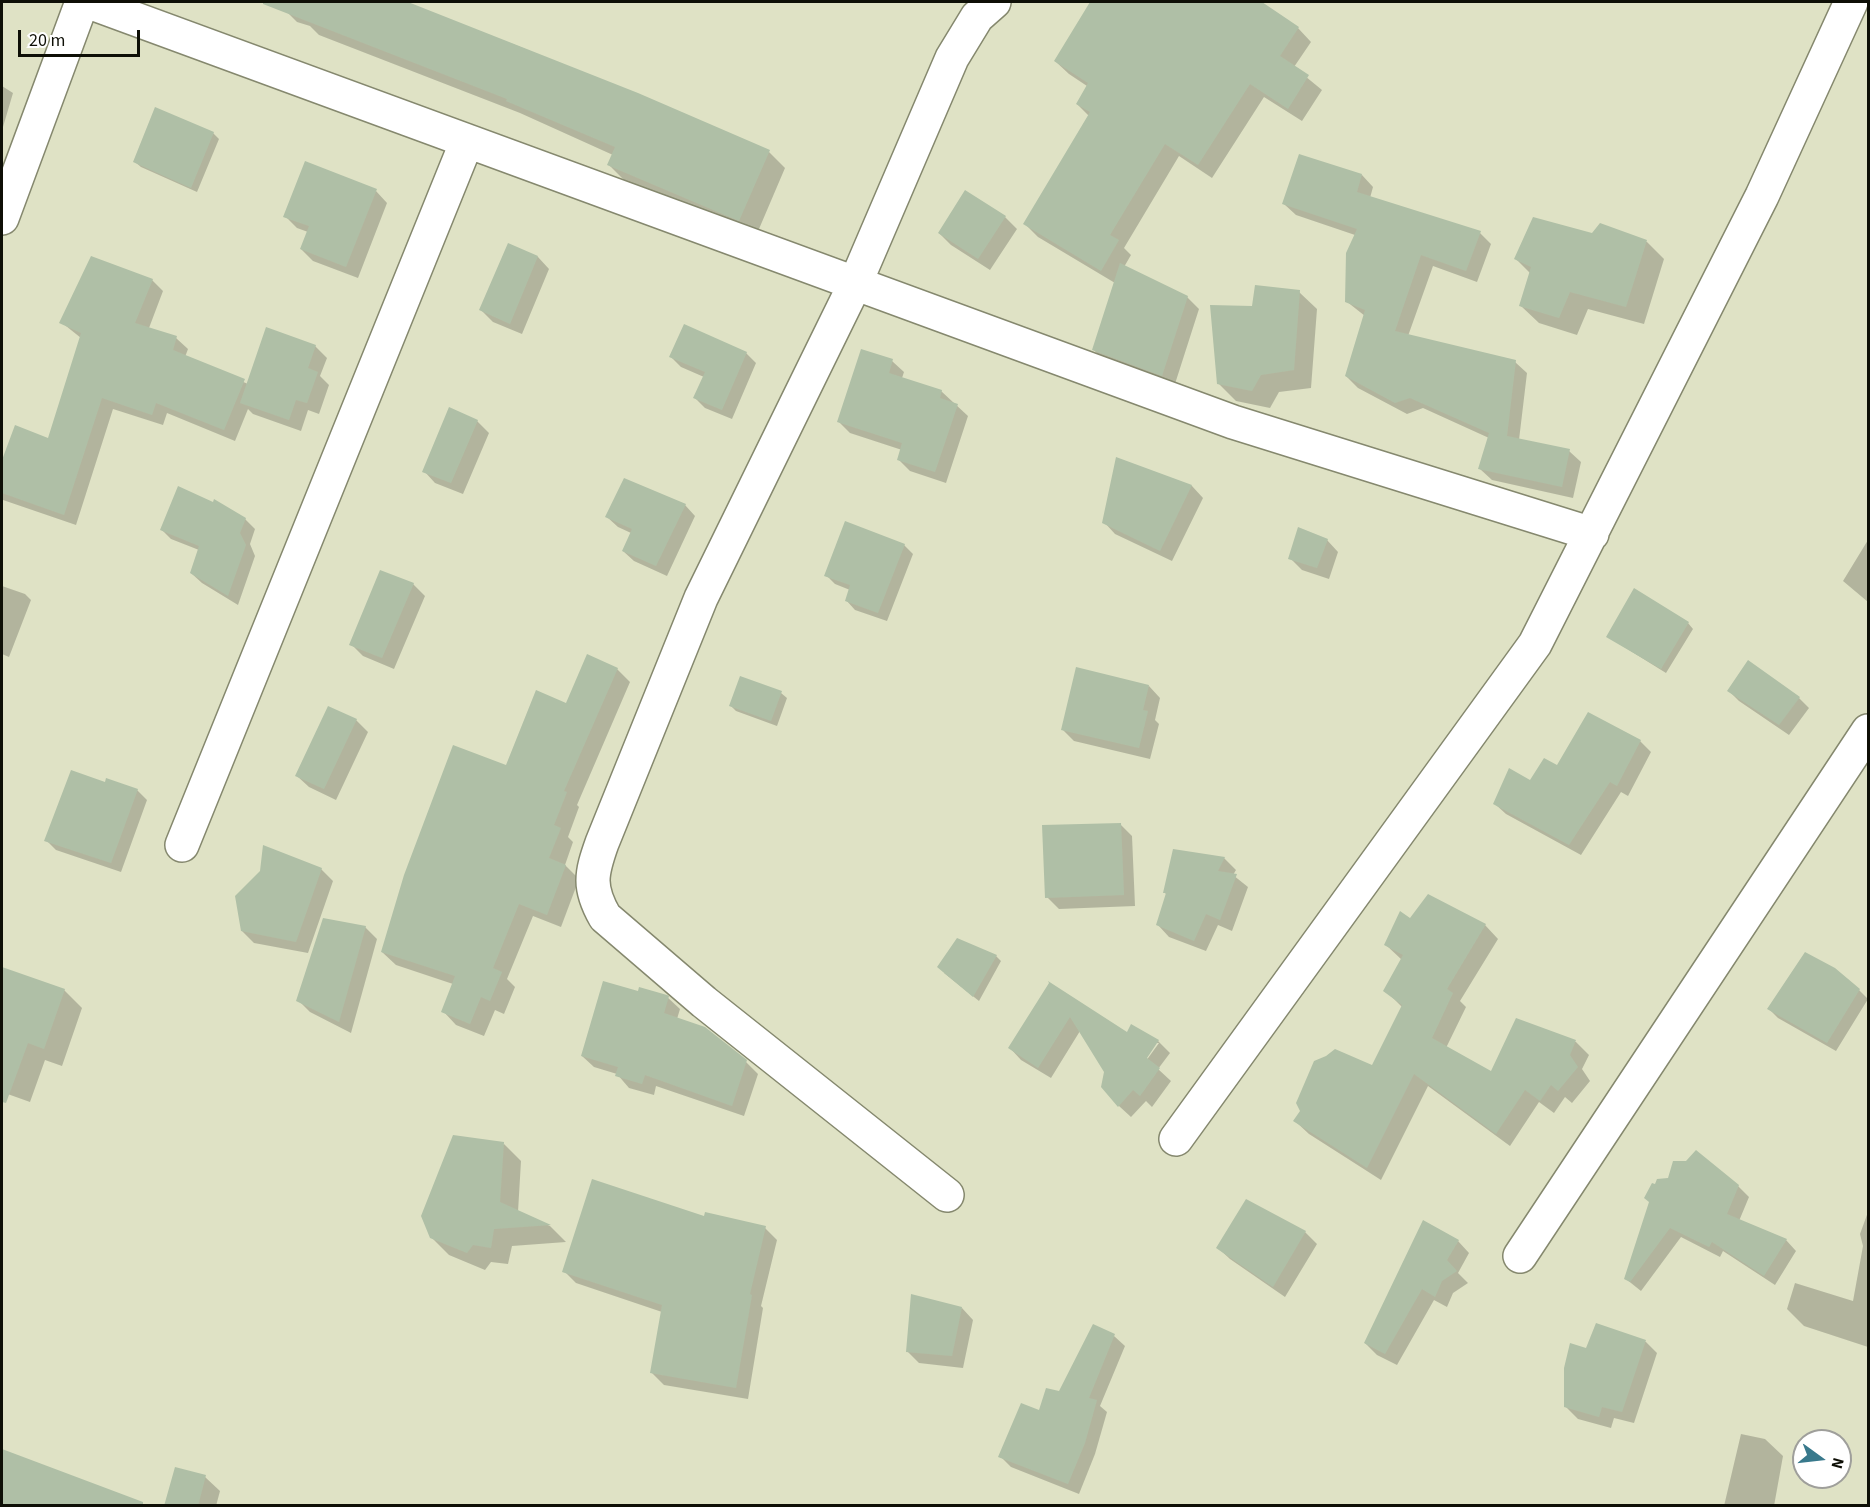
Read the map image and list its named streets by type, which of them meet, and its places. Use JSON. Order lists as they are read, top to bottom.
{
  "scale_bar": "20 m",
  "north": "right"
}
